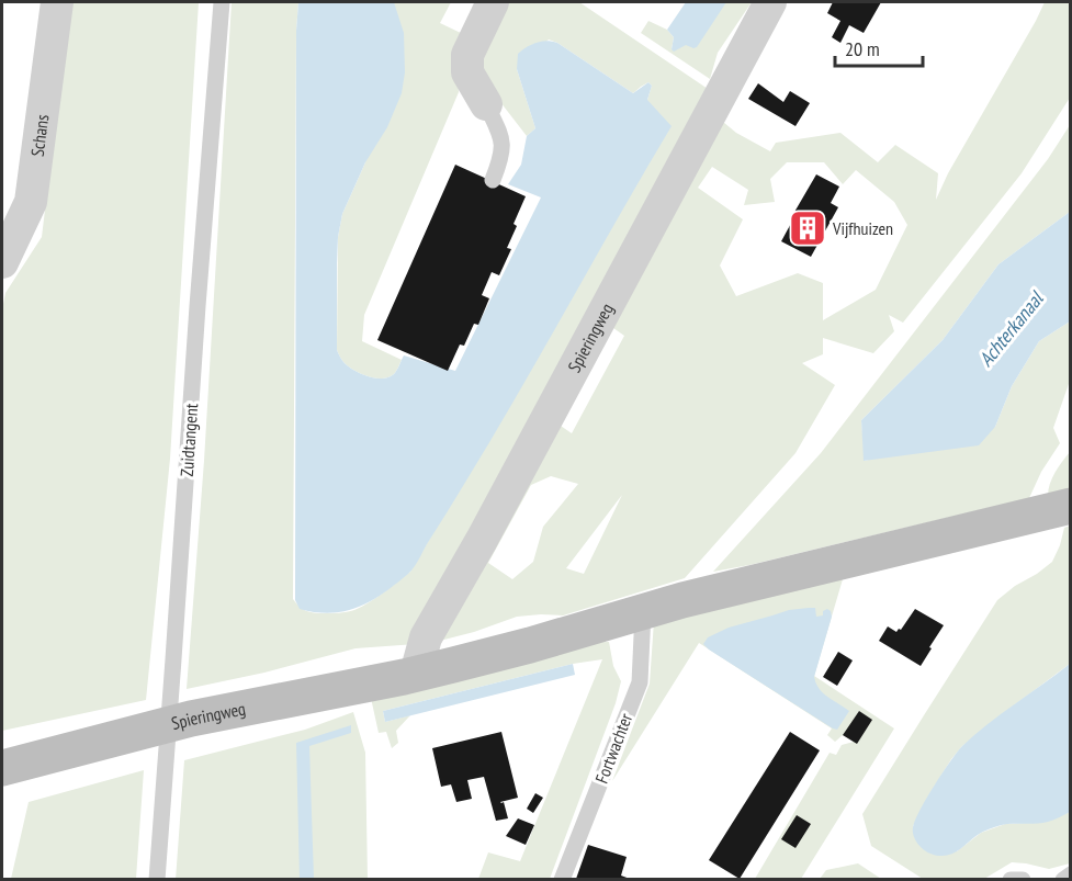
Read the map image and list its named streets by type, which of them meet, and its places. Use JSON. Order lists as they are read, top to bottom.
{
  "streets": {
    "street": ["Schans", "Spieringweg"],
    "lane": ["Zuidtangent", "Fortwachter"]
  },
  "crossings": [
    ["Spieringweg", "Fortwachter"]
  ],
  "water": ["Achterkanaal"],
  "places": {
    "building": ["Vijfhuizen"]
  },
  "scale_bar": "20 m"
}
